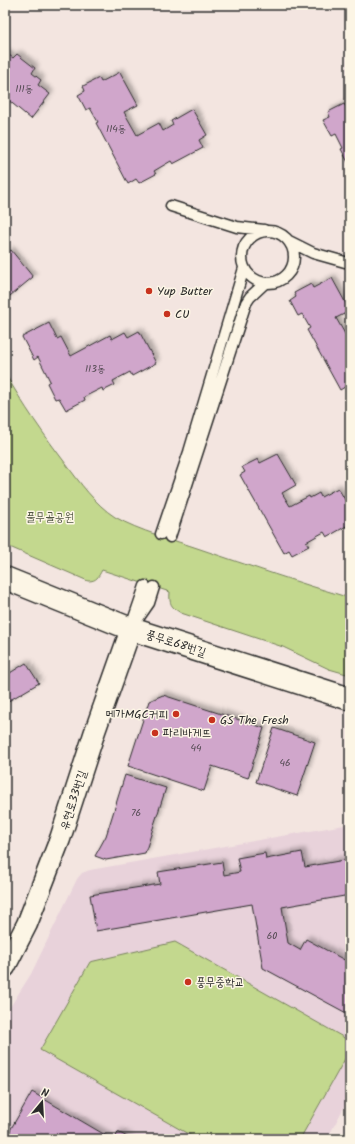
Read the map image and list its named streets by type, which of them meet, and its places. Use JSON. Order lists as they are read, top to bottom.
{
  "streets": {
    "street": ["풍무로68번길", "유현로33번길"]
  },
  "crossings": [
    ["풍무로68번길", "유현로33번길"]
  ],
  "parks": ["풀무골공원"],
  "places": [
    "Yup Butter",
    "CU",
    "메가MGC커피",
    "GS The Fresh",
    "파리바게뜨",
    "풍무중학교"
  ],
  "house_numbers": [
    "111동",
    "114동",
    "113동",
    "44",
    "46",
    "76",
    "60"
  ],
  "north": "top"
}
